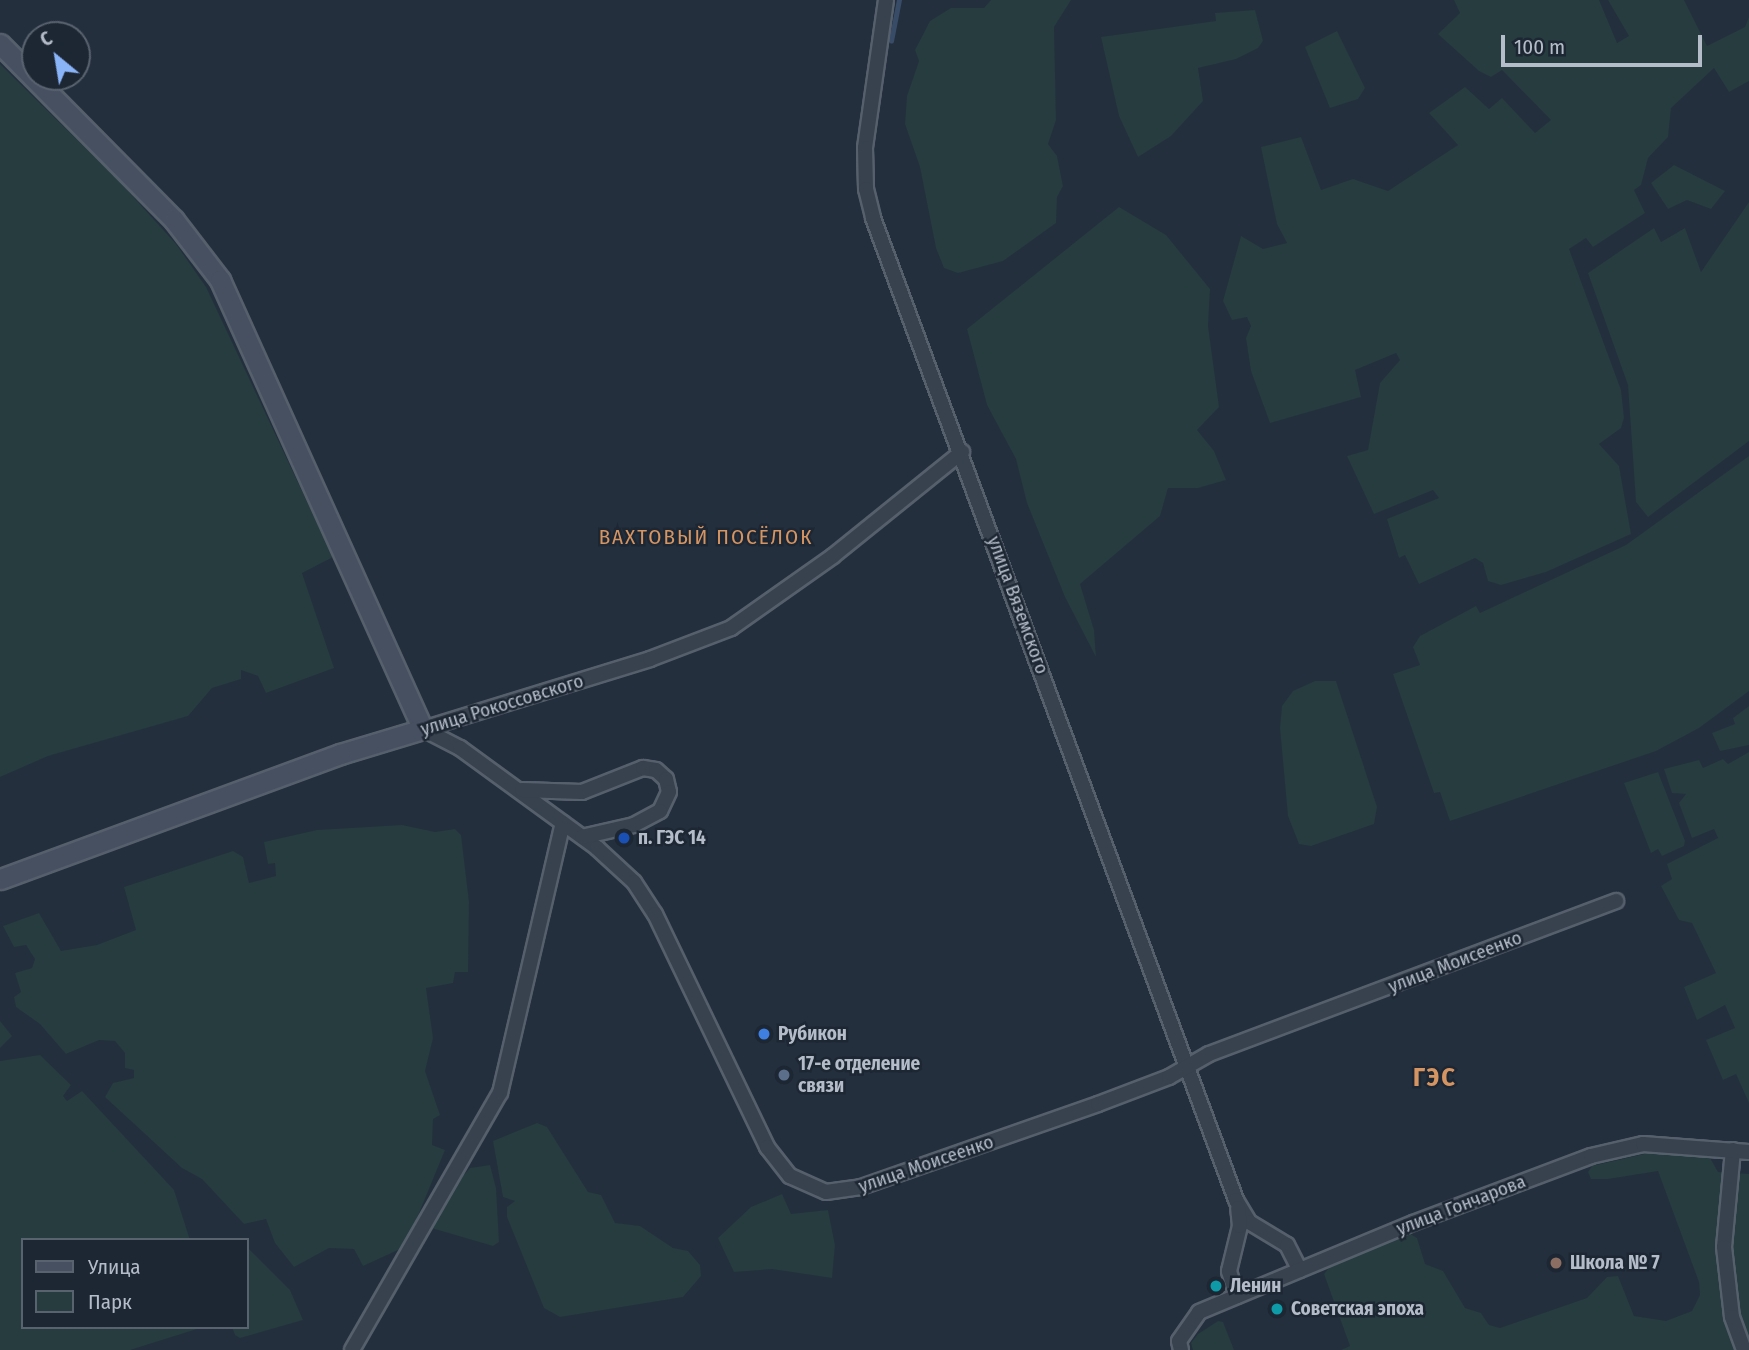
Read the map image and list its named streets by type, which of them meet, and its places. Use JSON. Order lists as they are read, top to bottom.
{
  "streets": {
    "street": [
      "улица Вяземского",
      "улица Рокоссовского",
      "улица Моисеенко",
      "улица Гончарова"
    ]
  },
  "crossings": [
    ["улица Вяземского", "улица Рокоссовского"],
    ["улица Вяземского", "улица Моисеенко"],
    ["улица Рокоссовского", "улица Моисеенко"]
  ],
  "districts": ["ВАХТОВЫЙ ПОСЁЛОК", "ГЭС"],
  "places": [
    "п. ГЭС 14",
    "Рубикон",
    "17-е отделение связи",
    "Школа № 7",
    "Ленин",
    "Советская эпоха"
  ],
  "legend": ["Улица", "Парк"],
  "scale_bar": "100 m",
  "north": "top left"
}
